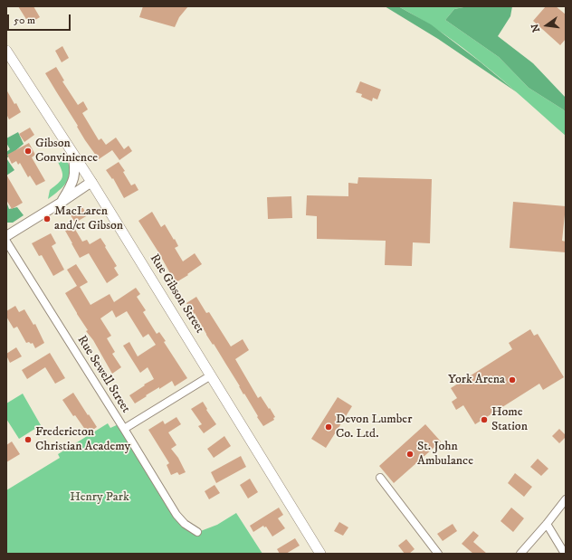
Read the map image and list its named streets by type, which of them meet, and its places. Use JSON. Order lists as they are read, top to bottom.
{
  "streets": {
    "main road": ["Rue Gibson Street"],
    "street": ["Rue Sewell Street"]
  },
  "parks": ["Henry Park"],
  "places": [
    "Gibson Convinience",
    "MacLaren and/et Gibson",
    "York Arena",
    "Home Station",
    "Devon Lumber Co. Ltd.",
    "Fredericton Christian Academy",
    "St. John Ambulance"
  ],
  "scale_bar": "50 m",
  "north": "left"
}
